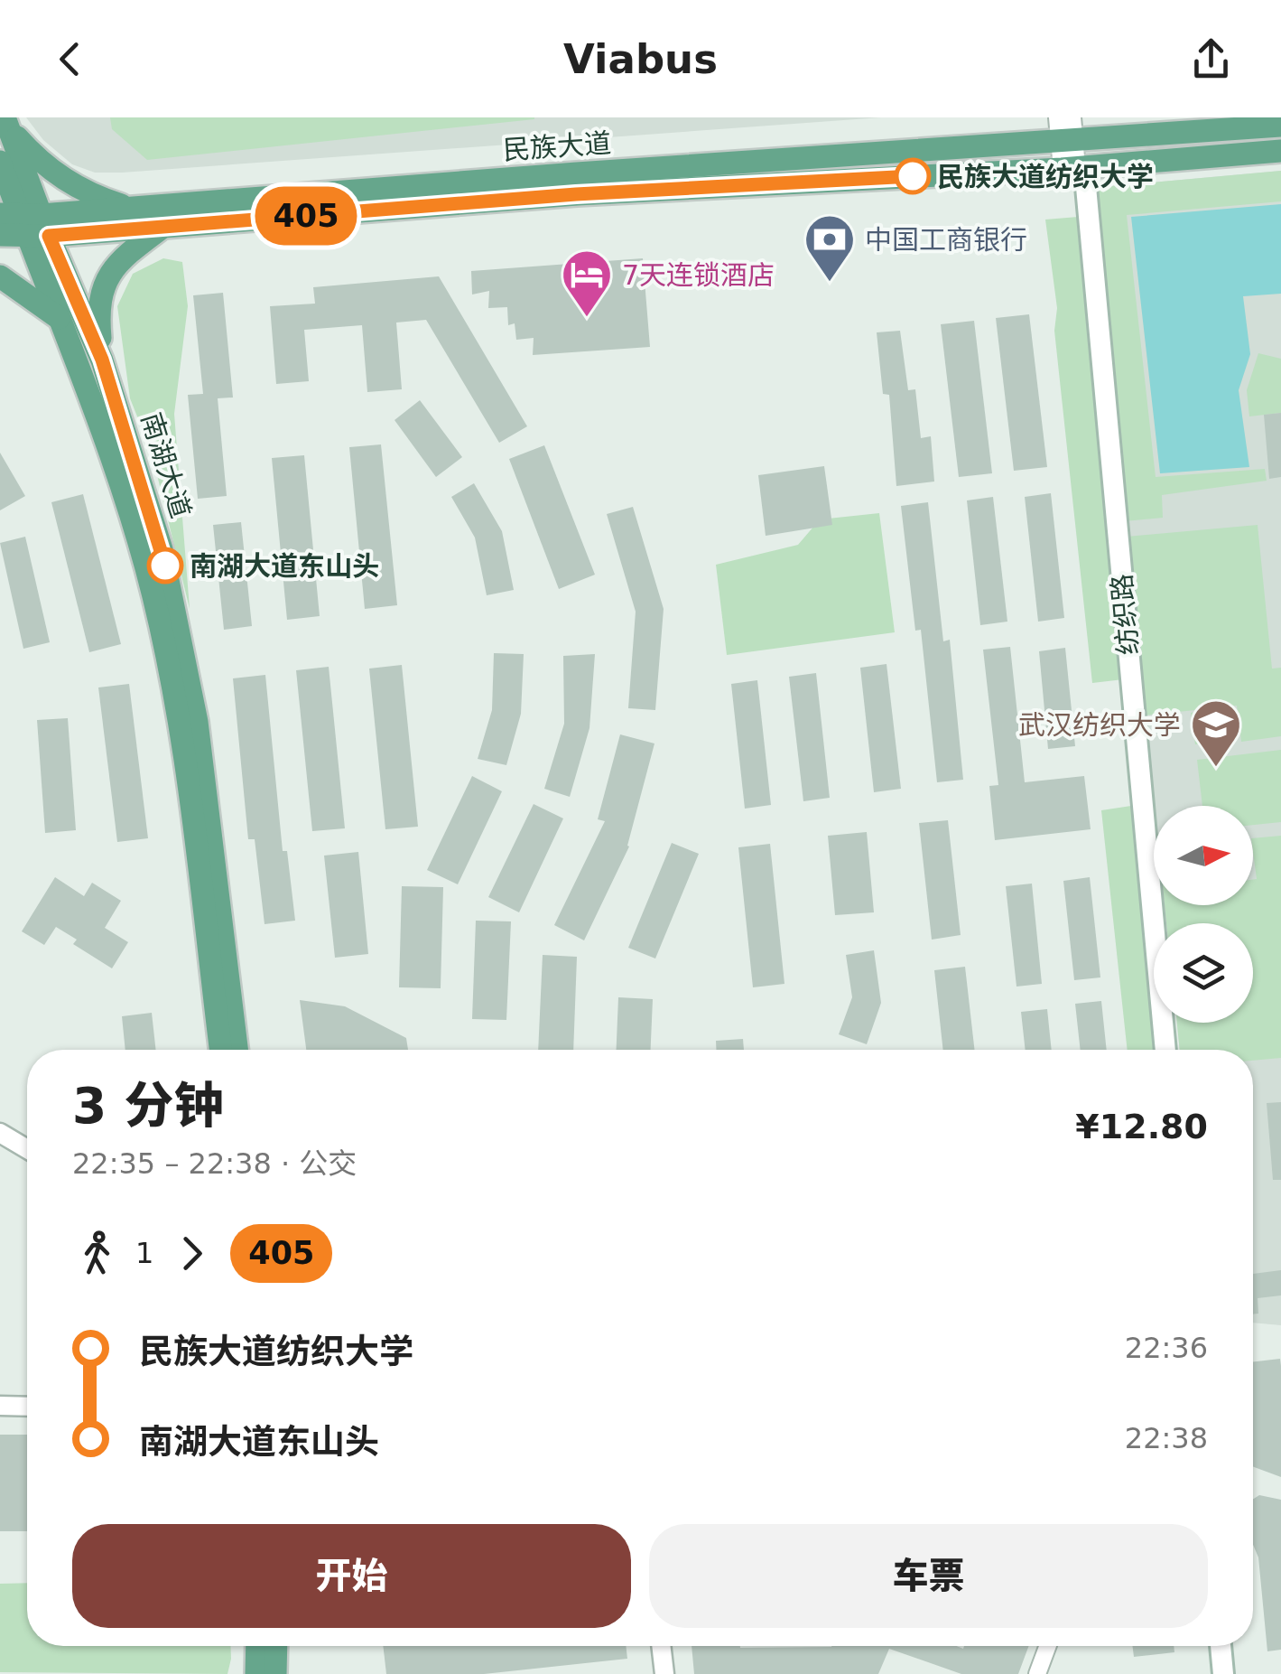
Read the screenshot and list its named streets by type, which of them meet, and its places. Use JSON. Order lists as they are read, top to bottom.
{
  "streets": {
    "main road": ["民族大道", "南湖大道", "纺织路"]
  },
  "crossings": [
    ["民族大道", "南湖大道"],
    ["民族大道", "纺织路"]
  ],
  "places": {
    "other": ["民族大道纺织大学", "南湖大道东山头"],
    "bank": ["中国工商银行"],
    "hotel": ["7天连锁酒店"],
    "school or university": ["武汉纺织大学"]
  },
  "lines": ["bus line 405"],
  "north": "right",
  "page": {
    "header": "Viabus",
    "on_map": "405",
    "heading": ["3 分钟", "22:35 – 22:38 · 公交", "¥12.80"],
    "legs": ["1", "405"],
    "list": [
      {
        "name": "民族大道纺织大学",
        "value": "22:36"
      },
      {
        "name": "南湖大道东山头",
        "value": "22:38"
      }
    ],
    "buttons": ["开始", "车票"]
  }
}
